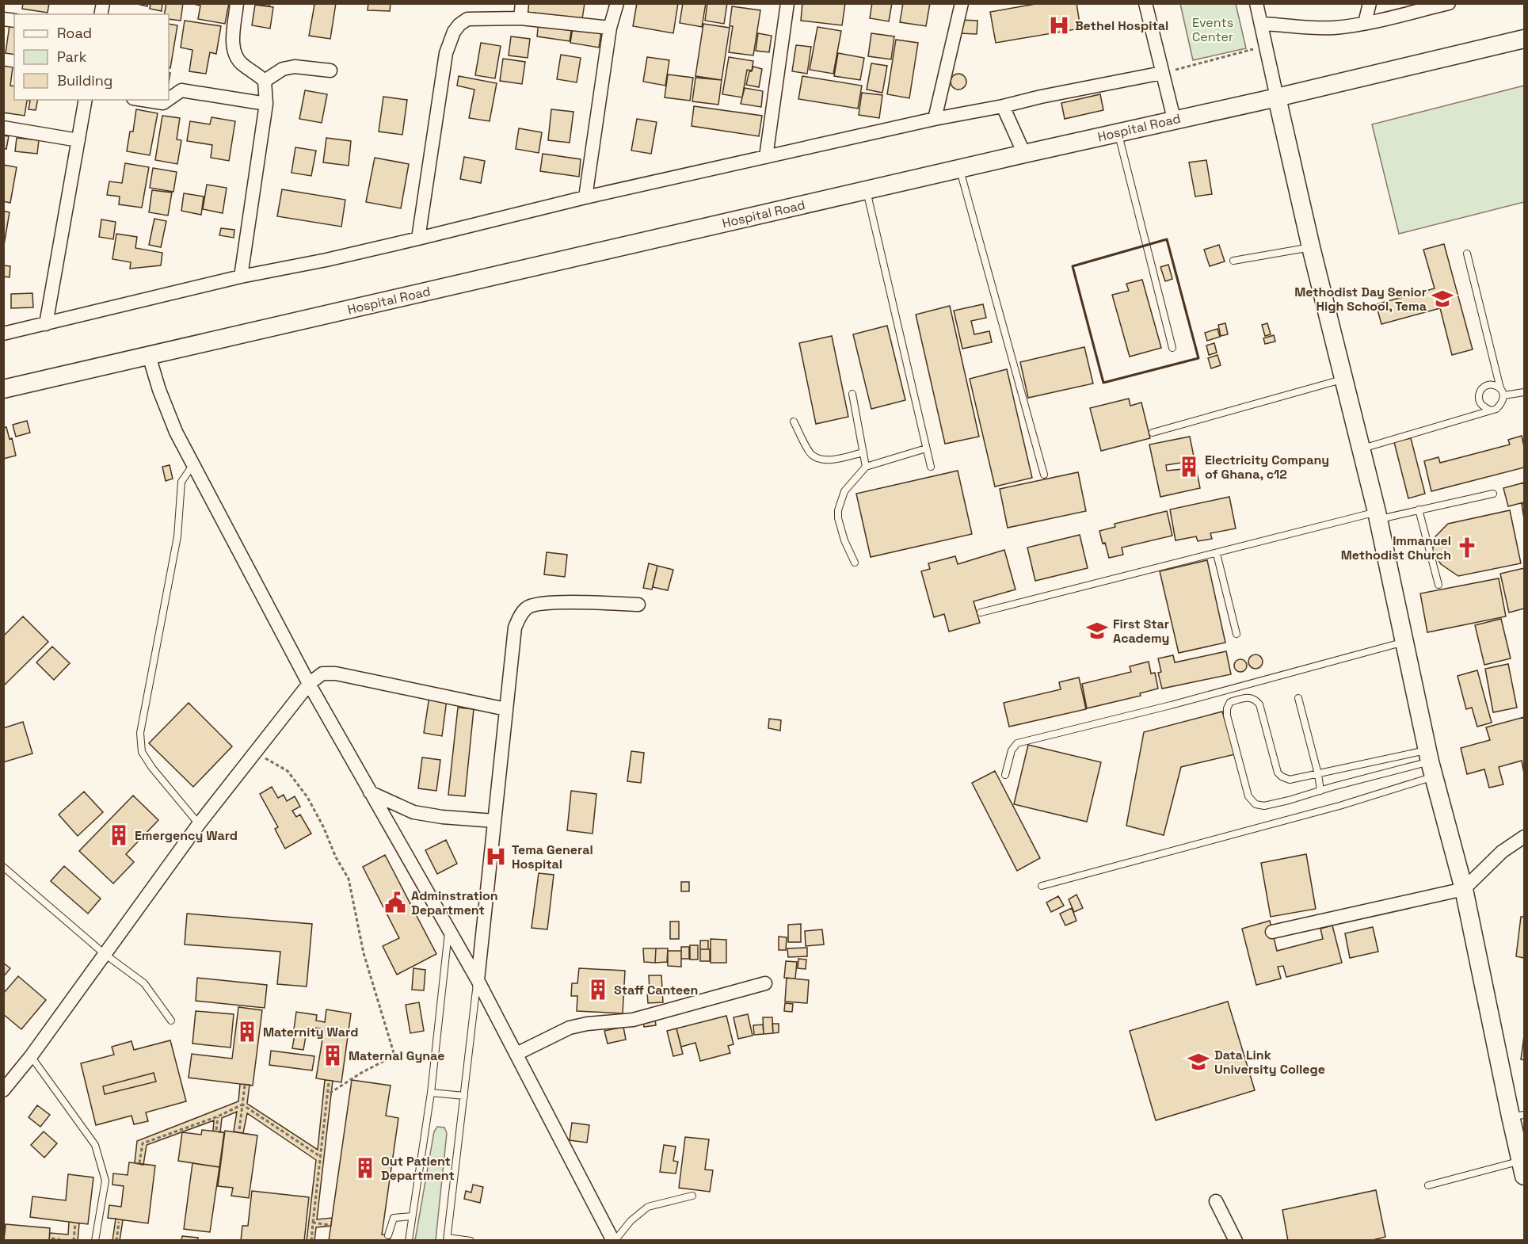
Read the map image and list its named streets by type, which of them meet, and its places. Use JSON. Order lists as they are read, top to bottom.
{
  "streets": {
    "main road": ["Hospital Road"]
  },
  "parks": ["Events Center"],
  "places": {
    "hospital": ["Bethel Hospital", "Tema General Hospital"],
    "school or university": ["Methodist Day Senior High School, Tema", "First Star Academy", "Data Link University College"],
    "building": [
      "Electricity Company of Ghana, c12",
      "Emergency Ward",
      "Staff Canteen",
      "Maternity Ward",
      "Maternal Gynae",
      "Out Patient Department"
    ],
    "church": ["Immanuel Methodist Church"],
    "public building": ["Adminstration Department"]
  },
  "legend": ["Road", "Park", "Building"]
}
